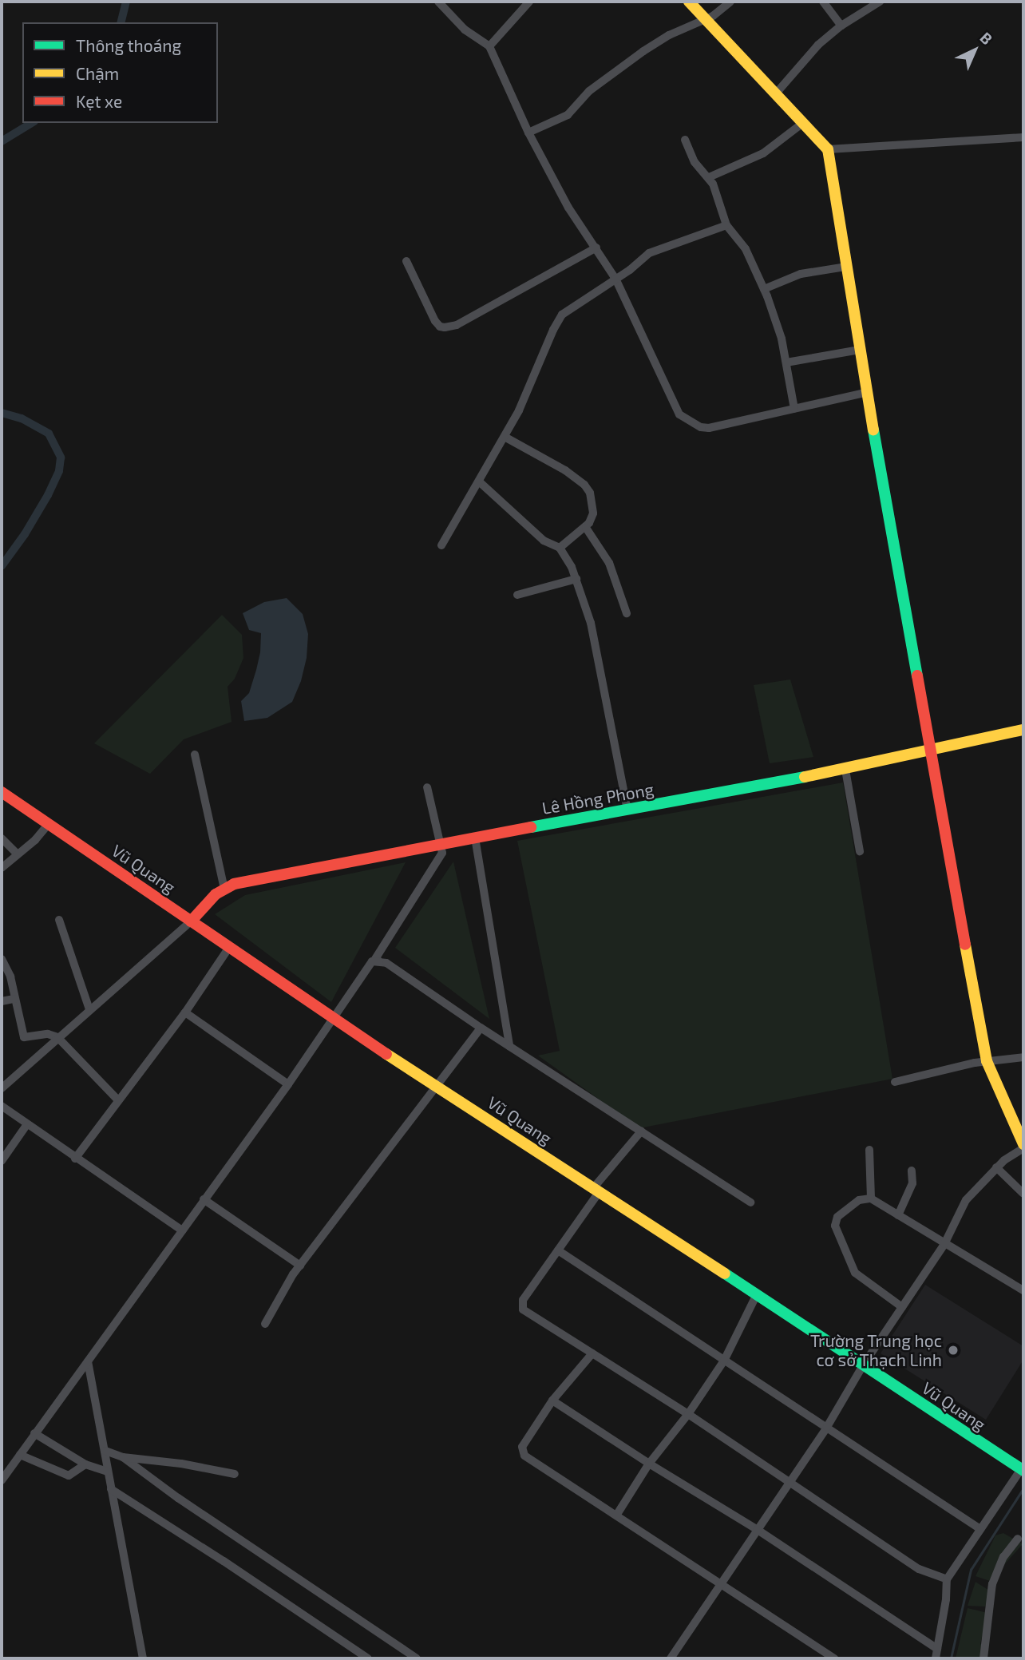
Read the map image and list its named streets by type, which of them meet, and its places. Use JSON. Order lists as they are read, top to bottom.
{
  "streets": {
    "street": ["Lê Hồng Phong", "Vũ Quang"]
  },
  "crossings": [
    ["Lê Hồng Phong", "Vũ Quang"]
  ],
  "places": ["Trường Trung học cơ sở Thạch Linh"],
  "legend": ["Thông thoáng", "Chậm", "Kẹt xe"],
  "north": "top right"
}
